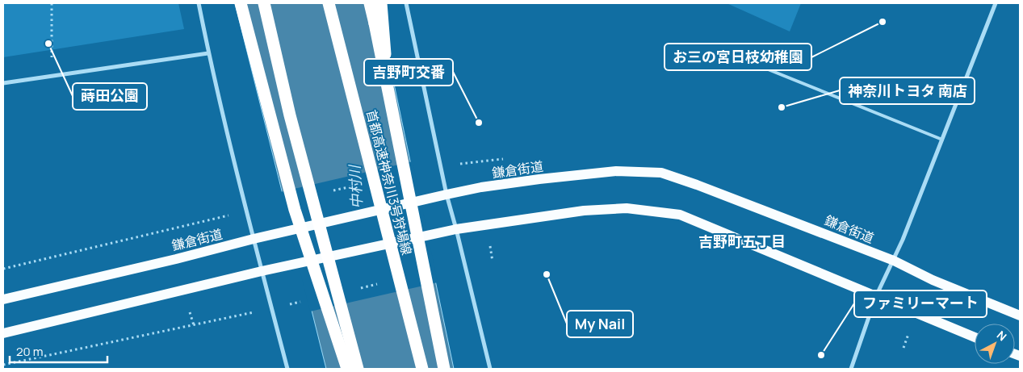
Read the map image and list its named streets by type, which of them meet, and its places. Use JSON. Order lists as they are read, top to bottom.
{
  "streets": {
    "highway": ["首都高速神奈川3号狩場線"],
    "main road": ["鎌倉街道"]
  },
  "districts": ["吉野町五丁目"],
  "water": ["中村川"],
  "places": [
    "お三の宮日枝幼稚園",
    "蒔田公園",
    "神奈川トヨタ 南店",
    "吉野町交番",
    "My Nail",
    "ファミリーマート"
  ],
  "scale_bar": "20 m",
  "north": "top right"
}
